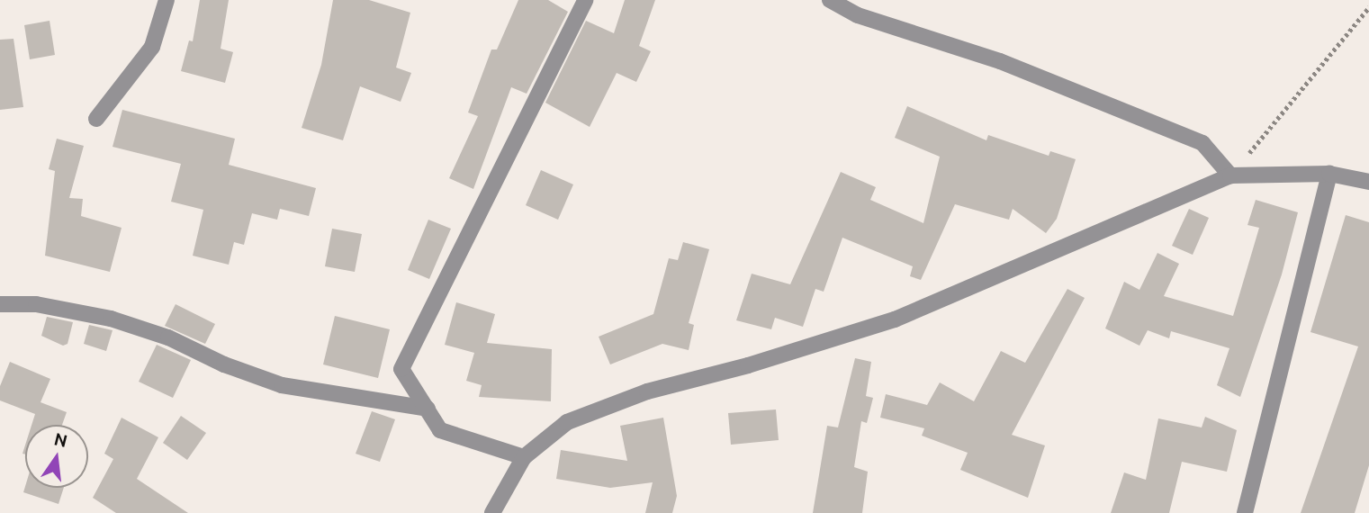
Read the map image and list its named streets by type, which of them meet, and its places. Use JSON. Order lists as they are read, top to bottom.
{
  "north": "top"
}
